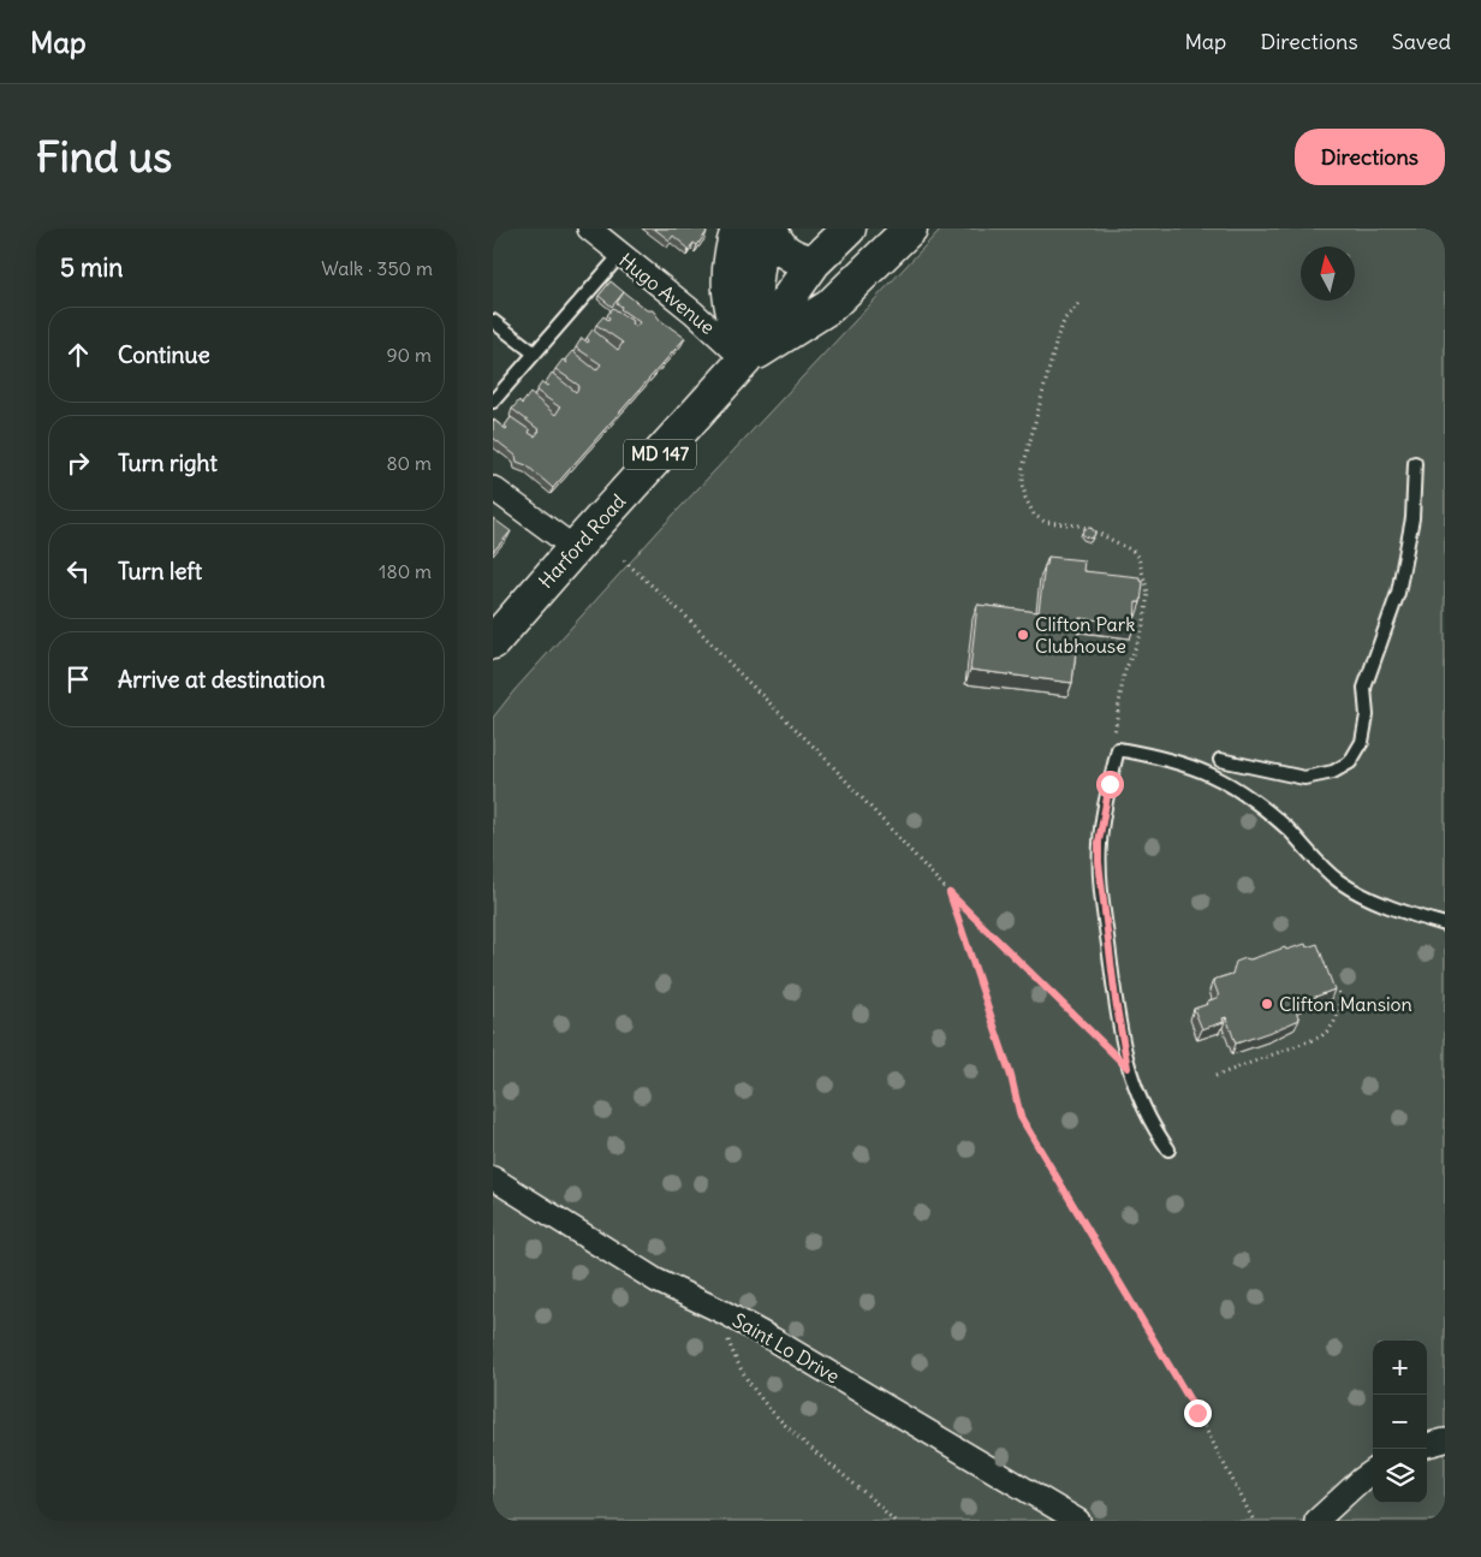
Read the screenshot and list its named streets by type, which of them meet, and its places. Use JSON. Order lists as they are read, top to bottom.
{
  "streets": {
    "main road": ["MD 147", "Harford Road"],
    "street": ["Hugo Avenue", "Saint Lo Drive"]
  },
  "crossings": [
    ["Hugo Avenue", "Harford Road"]
  ],
  "places": ["Clifton Park Clubhouse", "Clifton Mansion"],
  "north": "top",
  "page": {
    "header": "Map",
    "nav": ["Map", "Directions", "Saved"],
    "buttons": "Directions",
    "title": "Find us",
    "heading": ["5 min", "Walk · 350 m"],
    "list": [
      ["Continue", "90 m"],
      ["Turn right", "80 m"],
      ["Turn left", "180 m"],
      "Arrive at destination"
    ],
    "map_buttons": ["+", "−"]
  }
}
